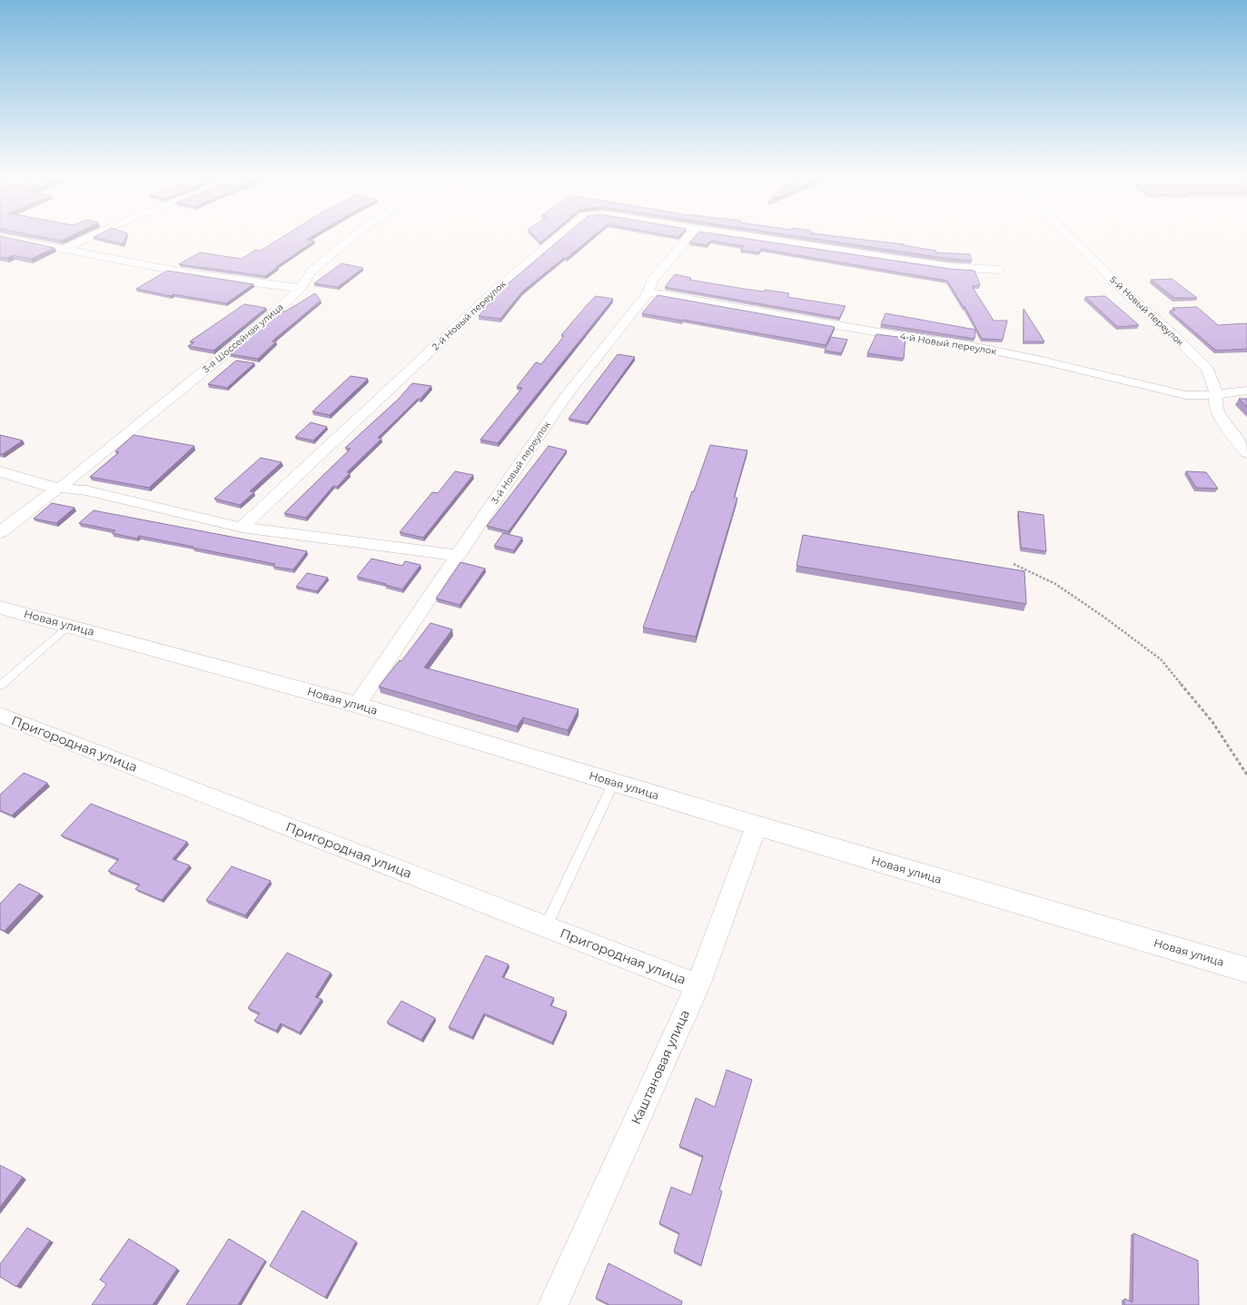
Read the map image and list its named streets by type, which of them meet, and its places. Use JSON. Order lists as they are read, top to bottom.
{
  "streets": {
    "street": [
      "5-й Новый переулок",
      "2-й Новый переулок",
      "3-я Шоссейная улица",
      "4-й Новый переулок",
      "3-й Новый переулок",
      "Новая улица",
      "Пригородная улица",
      "Каштановая улица"
    ]
  },
  "crossings": [
    ["5-й Новый переулок", "4-й Новый переулок"],
    ["4-й Новый переулок", "3-й Новый переулок"],
    ["3-й Новый переулок", "Новая улица"],
    ["Новая улица", "Каштановая улица"],
    ["Пригородная улица", "Каштановая улица"]
  ]
}
